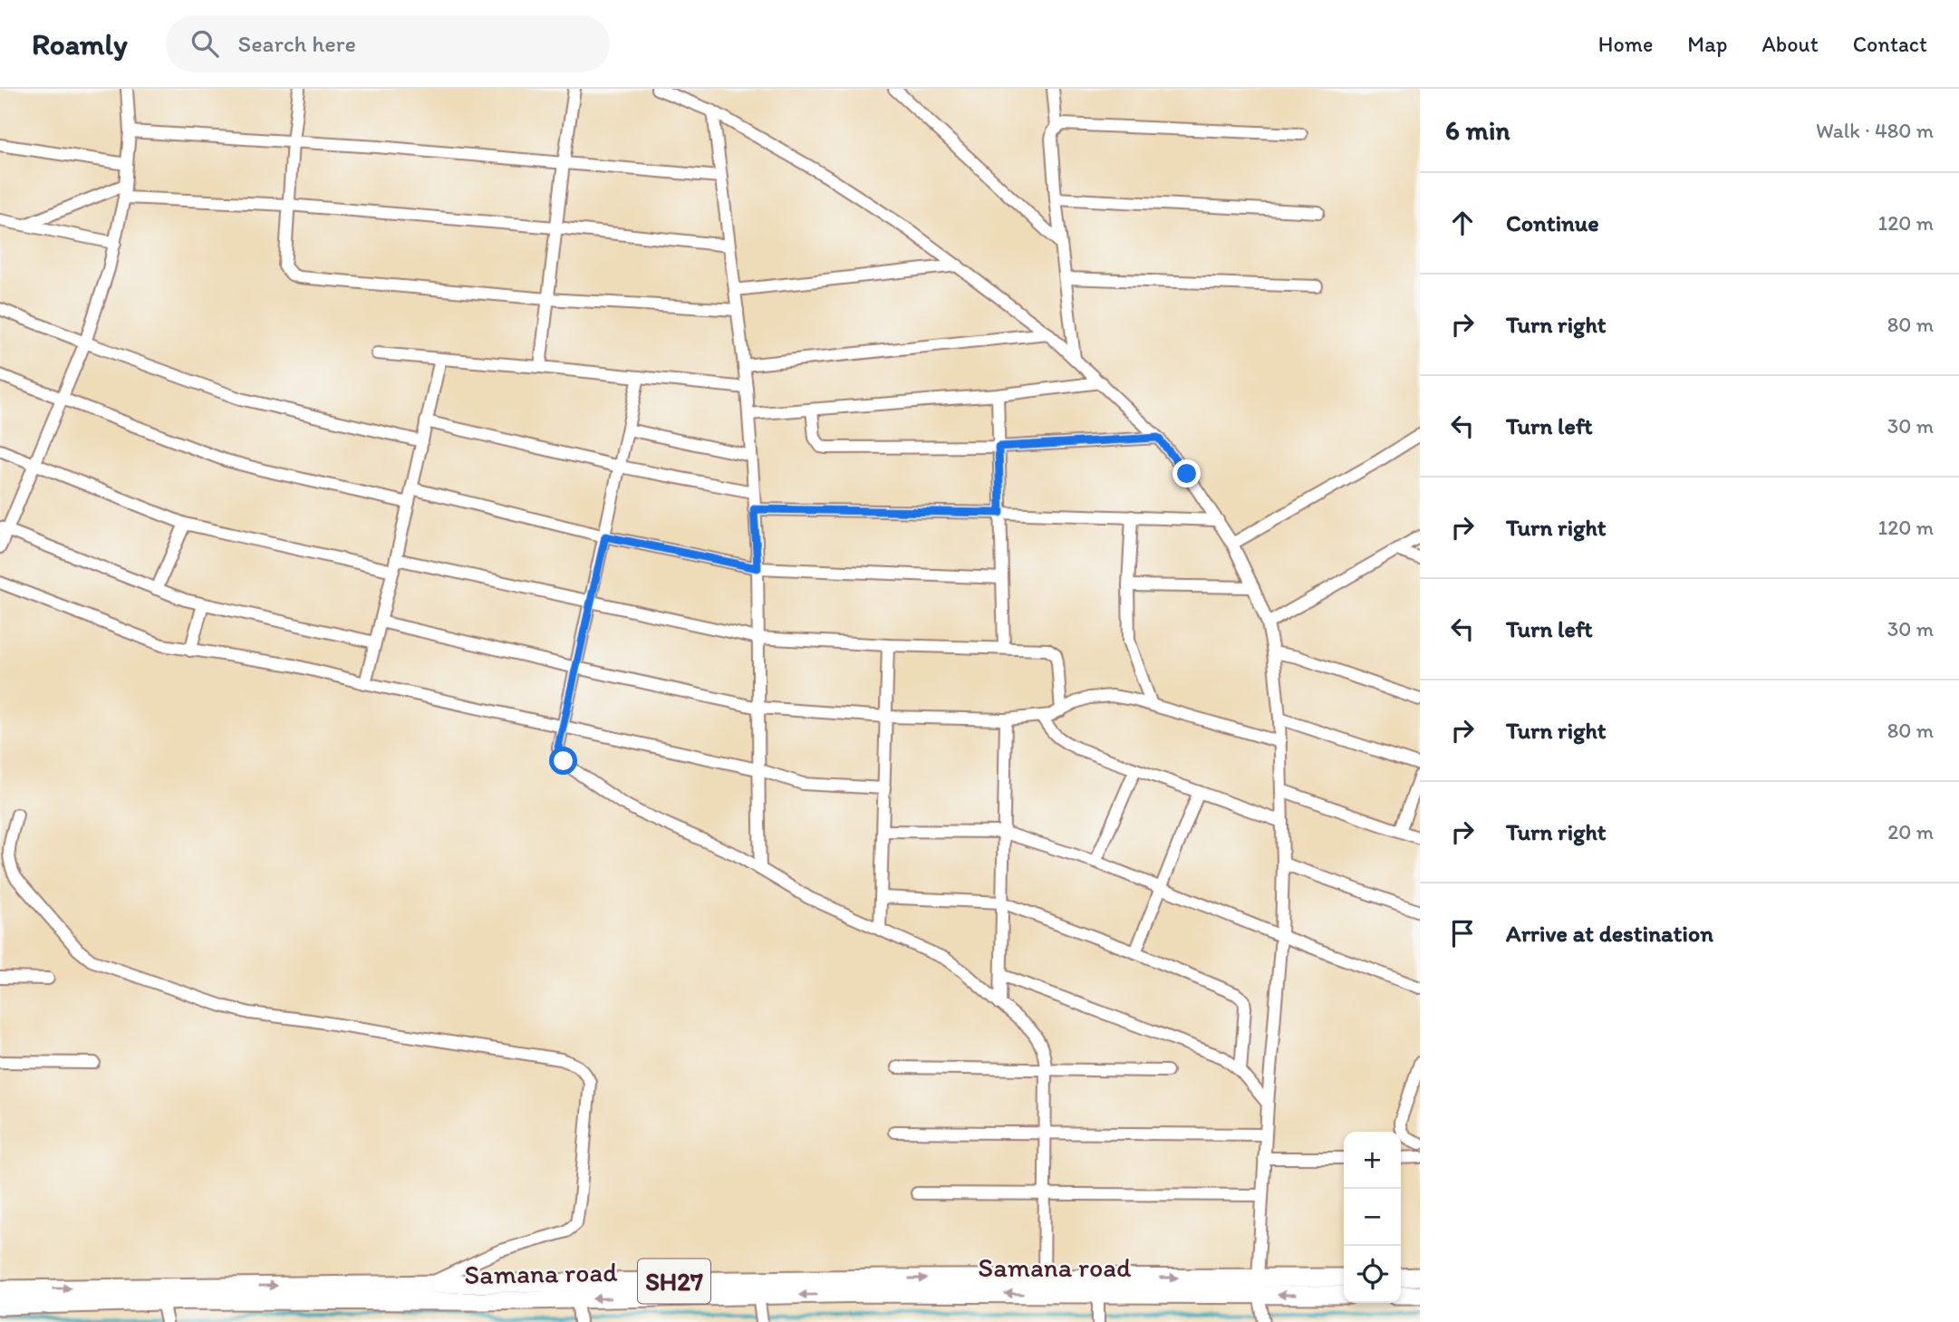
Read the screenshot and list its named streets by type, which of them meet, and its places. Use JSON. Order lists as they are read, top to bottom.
{
  "streets": {
    "main road": ["Samana road", "SH27"]
  },
  "page": {
    "header": "Roamly",
    "search": "Search here",
    "nav": [
      "Home",
      "Map",
      "About",
      "Contact"
    ],
    "heading": ["6 min", "Walk · 480 m"],
    "list": [
      ["Continue", "120 m"],
      ["Turn right", "80 m"],
      ["Turn left", "30 m"],
      ["Turn right", "120 m"],
      ["Turn left", "30 m"],
      ["Turn right", "80 m"],
      ["Turn right", "20 m"],
      "Arrive at destination"
    ],
    "map_buttons": ["+", "−"]
  }
}
